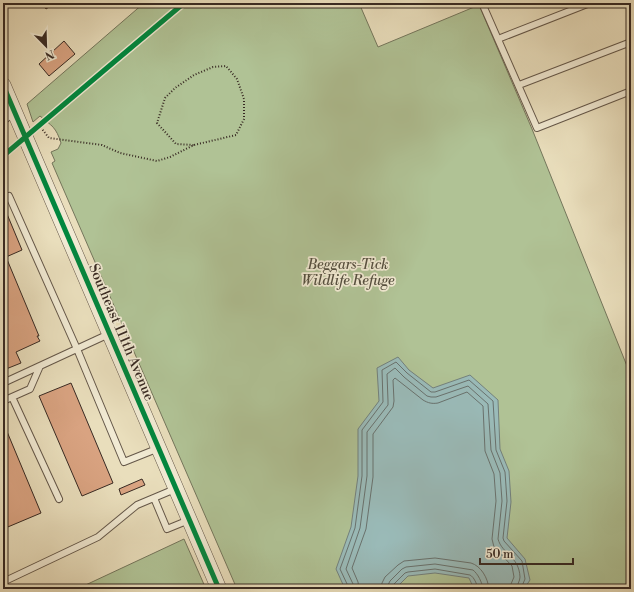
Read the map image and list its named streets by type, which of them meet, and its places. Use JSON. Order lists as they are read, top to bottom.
{
  "streets": {
    "street": ["Southeast 111th Avenue"]
  },
  "parks": ["Beggars-Tick Wildlife Refuge"],
  "scale_bar": "50 m",
  "north": "bottom right"
}
